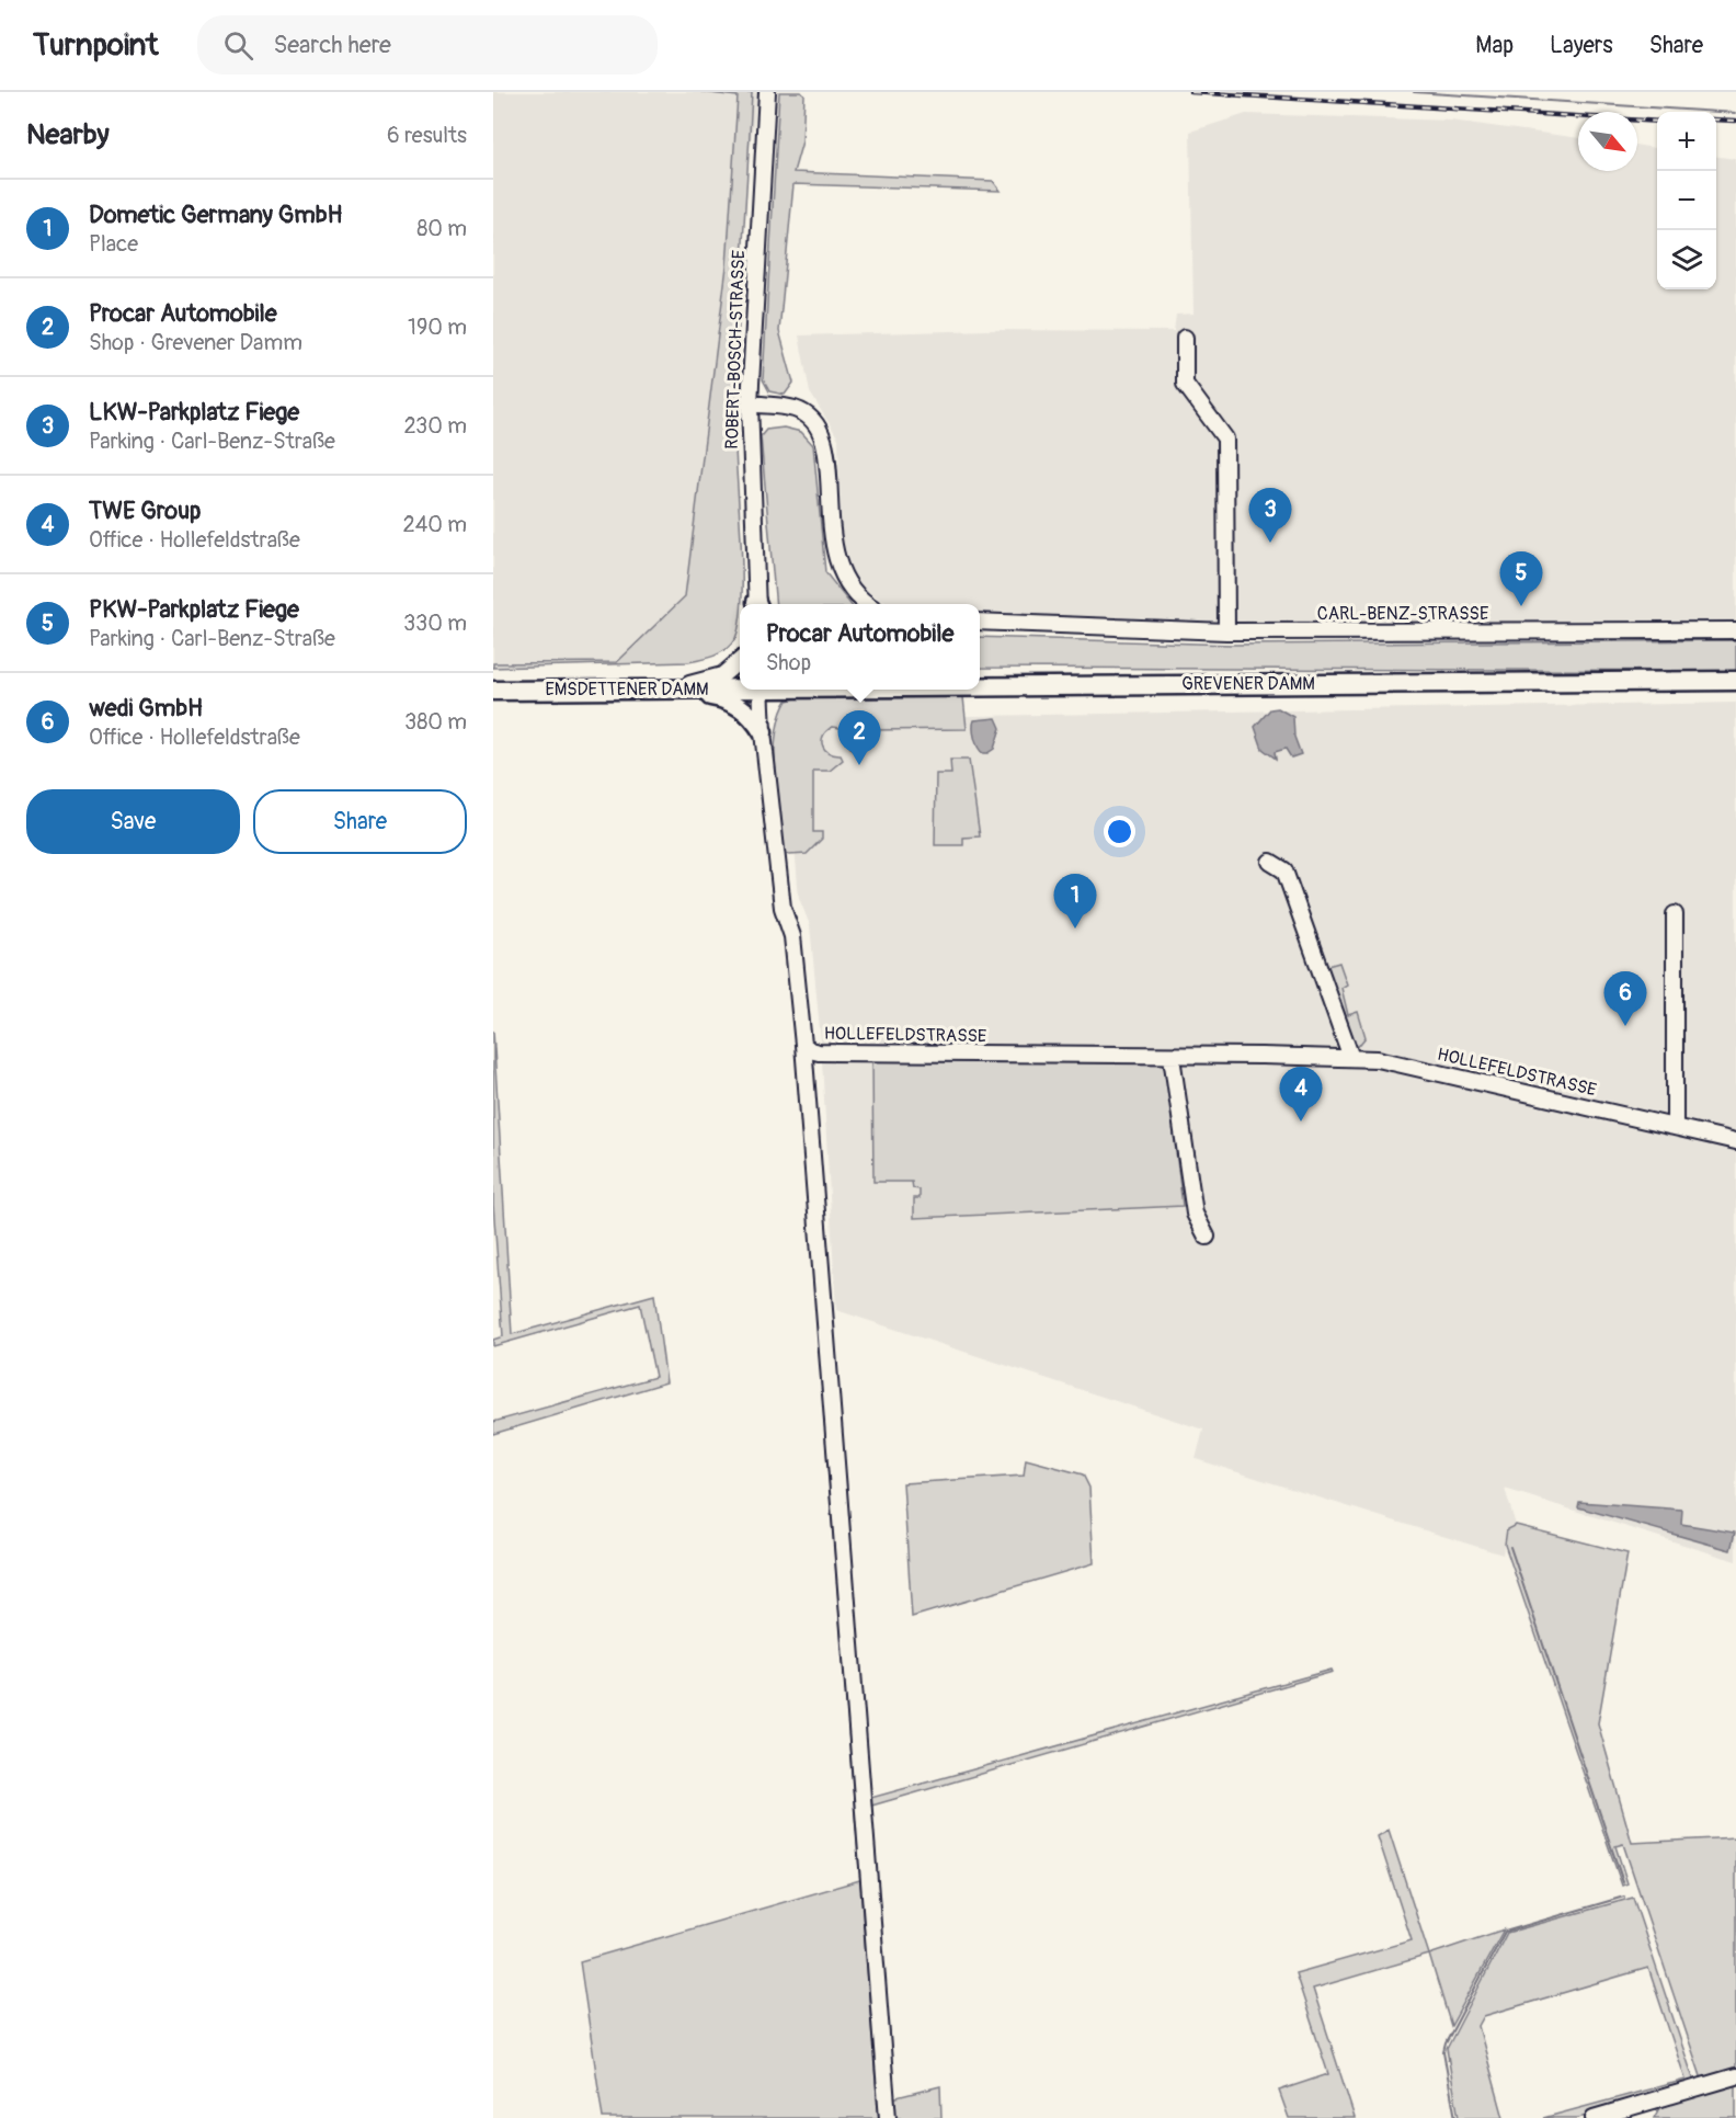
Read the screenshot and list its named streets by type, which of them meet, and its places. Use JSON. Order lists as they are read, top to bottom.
{
  "streets": {
    "main road": ["GREVENER DAMM", "EMSDETTENER DAMM"],
    "street": ["ROBERT-BOSCH-STRASSE", "CARL-BENZ-STRASSE", "HOLLEFELDSTRASSE"]
  },
  "north": "bottom right",
  "page": {
    "header": "Turnpoint",
    "search": "Search here",
    "nav": ["Map", "Layers", "Share"],
    "heading": ["Nearby", "6 results"],
    "map_buttons": ["+", "−"],
    "list": [
      {
        "mark": "1",
        "name": "Dometic Germany GmbH",
        "note": "Place",
        "value": "80 m"
      },
      {
        "mark": "2",
        "name": "Procar Automobile",
        "note": "Shop · Grevener Damm",
        "value": "190 m"
      },
      {
        "mark": "3",
        "name": "LKW-Parkplatz Fiege",
        "note": "Parking · Carl-Benz-Straße",
        "value": "230 m"
      },
      {
        "mark": "4",
        "name": "TWE Group",
        "note": "Office · Hollefeldstraße",
        "value": "240 m"
      },
      {
        "mark": "5",
        "name": "PKW-Parkplatz Fiege",
        "note": "Parking · Carl-Benz-Straße",
        "value": "330 m"
      },
      {
        "mark": "6",
        "name": "wedi GmbH",
        "note": "Office · Hollefeldstraße",
        "value": "380 m"
      }
    ],
    "pins": [
      "3",
      "5",
      "2",
      "1",
      "6",
      "4"
    ],
    "popup": ["Procar Automobile", "Shop"],
    "buttons": ["Save", "Share"]
  }
}
